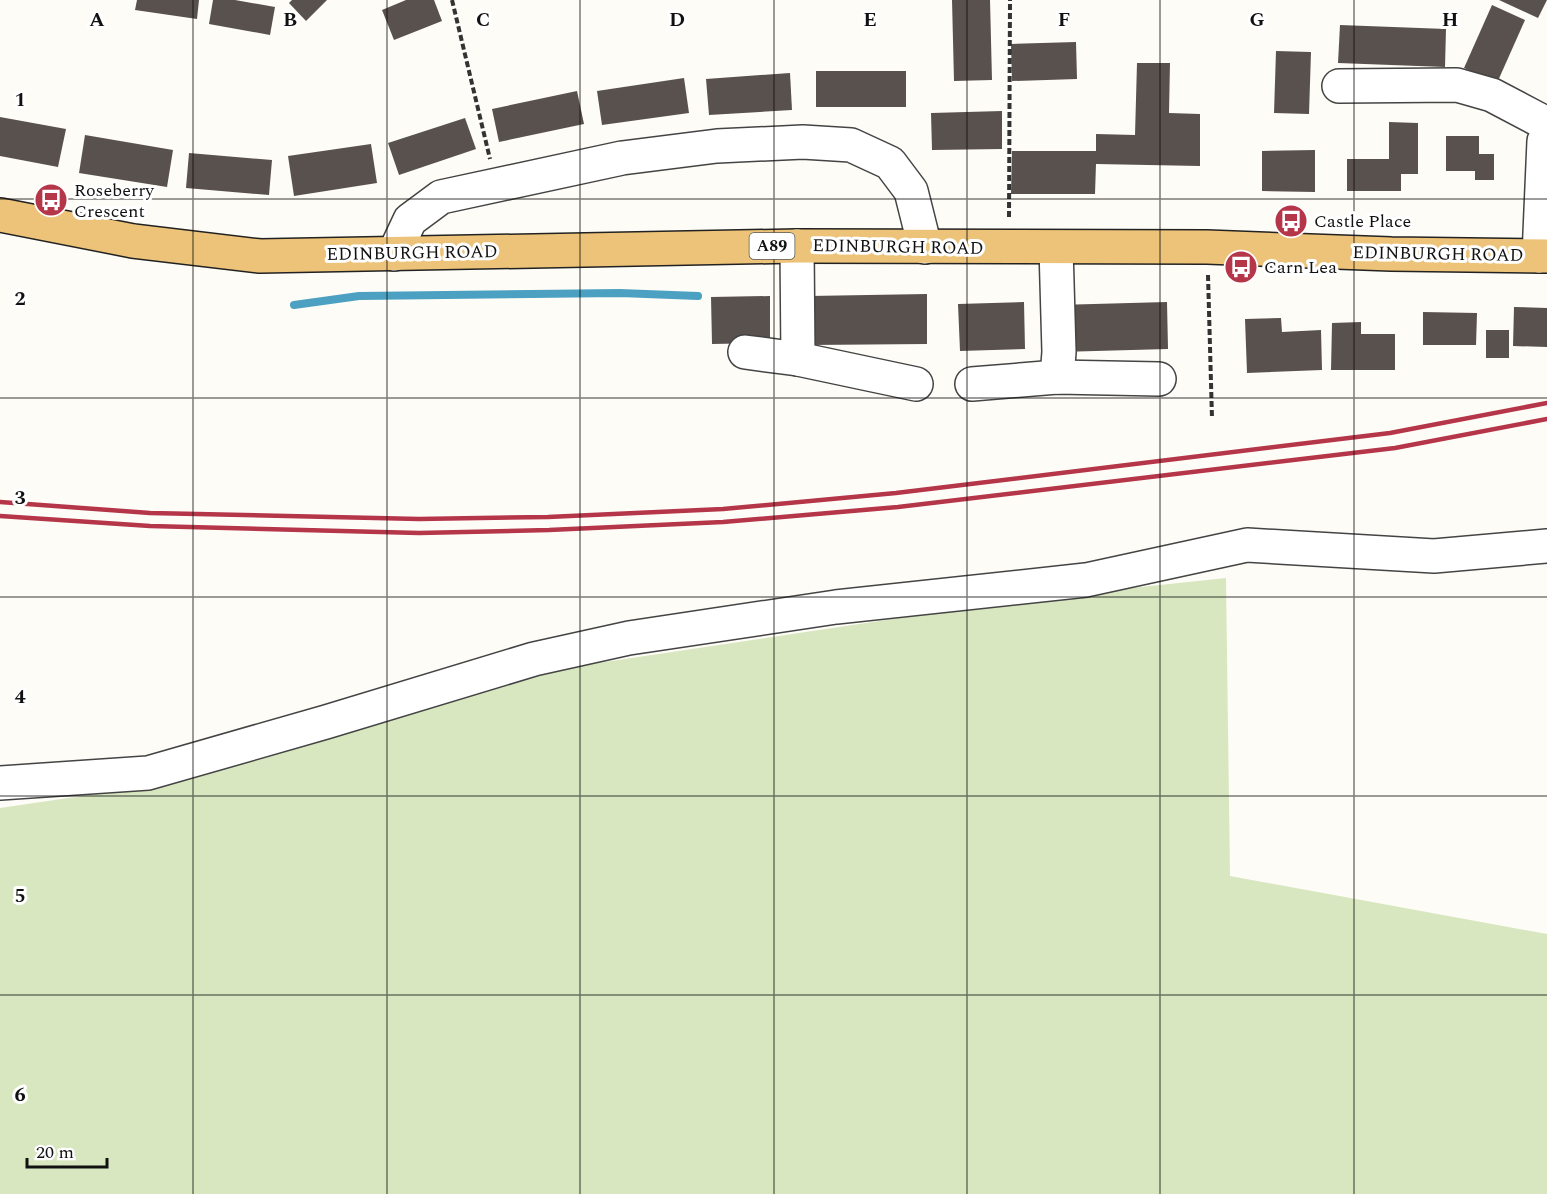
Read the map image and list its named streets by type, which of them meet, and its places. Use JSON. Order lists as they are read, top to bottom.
{
  "streets": {
    "main road": ["A89", "EDINBURGH ROAD"]
  },
  "places": {
    "bus stop": ["Roseberry Crescent", "Castle Place", "Carn Lea"]
  },
  "scale_bar": "20 m",
  "grid": {
    "columns": [
      "A",
      "B",
      "C",
      "D",
      "E",
      "F",
      "G",
      "H"
    ],
    "rows": [
      "1",
      "2",
      "3",
      "4",
      "5",
      "6"
    ]
  }
}
